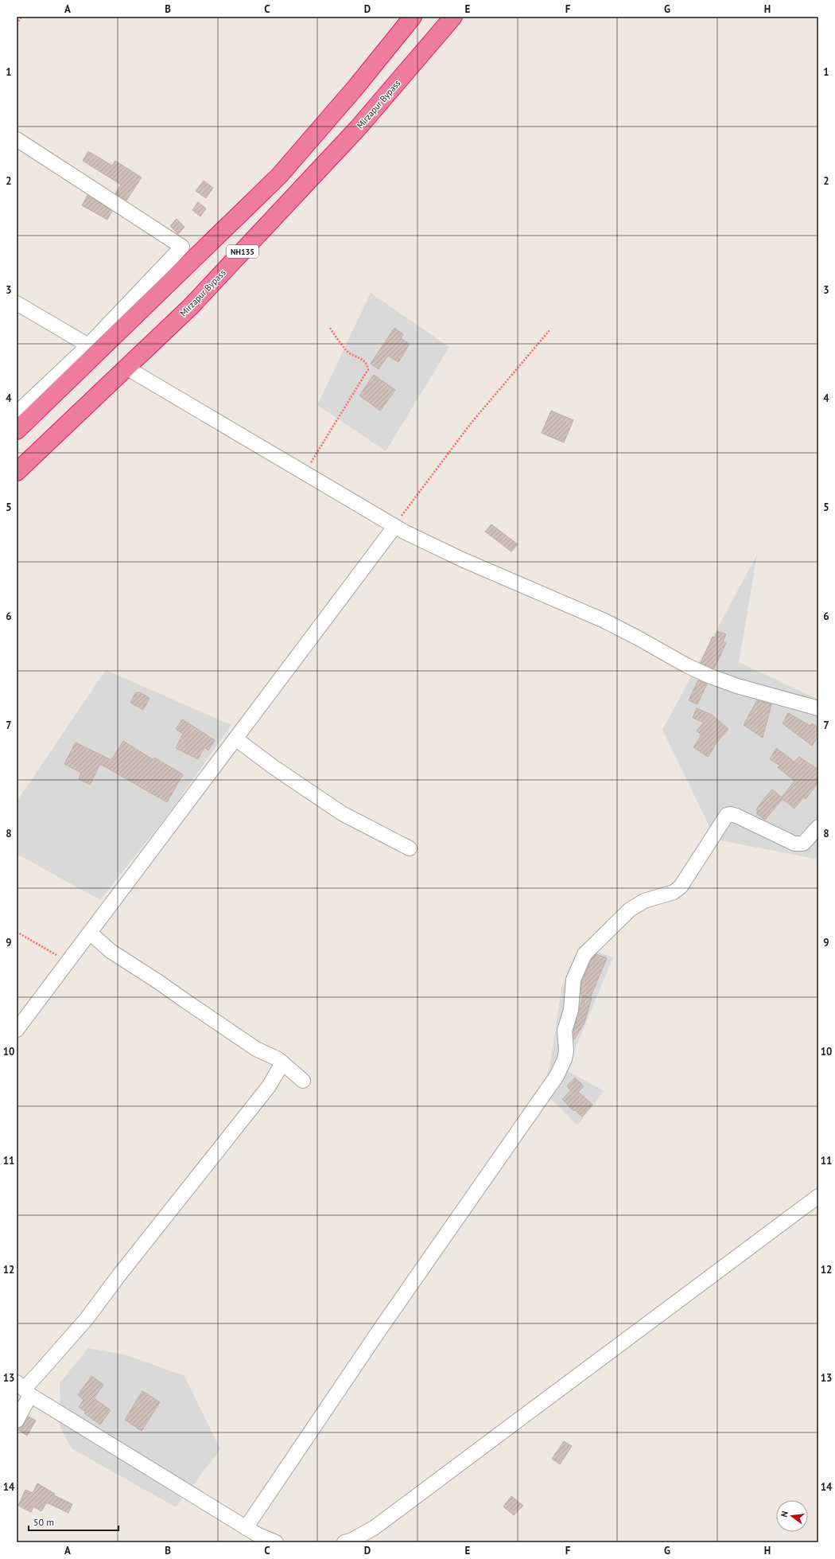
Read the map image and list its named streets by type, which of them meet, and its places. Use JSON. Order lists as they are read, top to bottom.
{
  "streets": {
    "highway": ["Mirzapur Bypass", "NH135"]
  },
  "scale_bar": "50 m",
  "north": "left",
  "grid": {
    "columns": [
      "A",
      "B",
      "C",
      "D",
      "E",
      "F",
      "G",
      "H"
    ],
    "rows": [
      "1",
      "2",
      "3",
      "4",
      "5",
      "6",
      "7",
      "8",
      "9",
      "10",
      "11",
      "12",
      "13",
      "14"
    ]
  }
}
